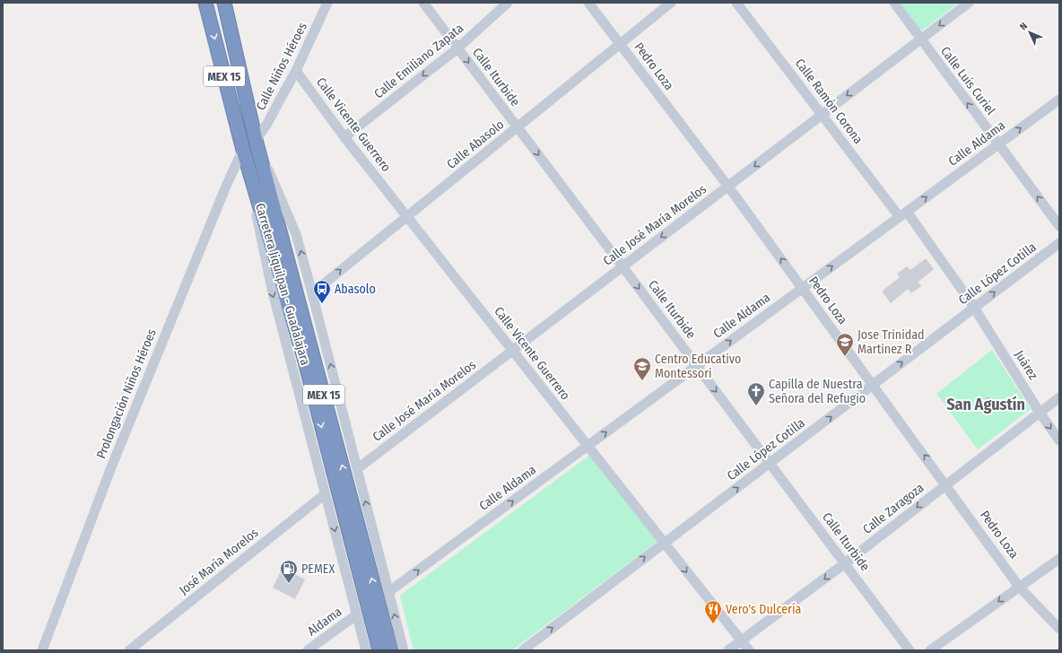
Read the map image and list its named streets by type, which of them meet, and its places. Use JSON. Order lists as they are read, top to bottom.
{
  "streets": {
    "highway": ["MEX 15", "Carretera Jiquilpan - Guadalajara"],
    "street": [
      "Calle Emiliano Zapata",
      "Calle Niños Héroes",
      "Pedro Loza",
      "Calle Iturbide",
      "Calle Luis Curiel",
      "Calle Ramón Corona",
      "Calle Vicente Guerrero",
      "Calle Aldama",
      "Calle Abasolo",
      "Calle José María Morelos",
      "Calle López Cotilla",
      "Juárez",
      "Prolongación Niños Héroes",
      "Calle Zaragoza",
      "José María Morelos",
      "Aldama"
    ]
  },
  "crossings": [
    ["Calle Emiliano Zapata", "Calle Iturbide"],
    ["Calle Emiliano Zapata", "Calle Vicente Guerrero"],
    ["Calle Niños Héroes", "Calle Vicente Guerrero"],
    ["Calle Niños Héroes", "Carretera Jiquilpan - Guadalajara"],
    ["Pedro Loza", "Calle Aldama"],
    ["Pedro Loza", "Calle Abasolo"],
    ["Pedro Loza", "Calle José María Morelos"],
    ["Pedro Loza", "Calle López Cotilla"],
    ["Pedro Loza", "Calle Zaragoza"],
    ["Calle Iturbide", "Calle Aldama"],
    ["Calle Iturbide", "Calle Abasolo"],
    ["Calle Iturbide", "Calle José María Morelos"],
    ["Calle Iturbide", "Calle López Cotilla"],
    ["Calle Iturbide", "Calle Zaragoza"],
    ["Calle Luis Curiel", "Calle Aldama"],
    ["Calle Luis Curiel", "Calle José María Morelos"],
    ["Calle Ramón Corona", "Calle Aldama"],
    ["Calle Ramón Corona", "Calle José María Morelos"],
    ["Calle Ramón Corona", "Calle López Cotilla"],
    ["Calle Ramón Corona", "Juárez"],
    ["Calle Vicente Guerrero", "Calle Aldama"],
    ["Calle Vicente Guerrero", "Calle Abasolo"],
    ["Calle Vicente Guerrero", "Calle José María Morelos"],
    ["Calle Vicente Guerrero", "Calle López Cotilla"],
    ["Calle Vicente Guerrero", "Calle Zaragoza"],
    ["Calle López Cotilla", "Juárez"],
    ["Carretera Jiquilpan - Guadalajara", "Prolongación Niños Héroes"],
    ["Juárez", "Calle Zaragoza"]
  ],
  "one_way": [
    "Calle Emiliano Zapata",
    "Calle Iturbide",
    "Calle Luis Curiel",
    "Calle Aldama",
    "Calle José María Morelos",
    "Calle López Cotilla",
    "Calle Zaragoza"
  ],
  "districts": ["San Agustín"],
  "places": {
    "bus stop": ["Abasolo"],
    "school or university": ["Jose Trinidad Martinez R", "Centro Educativo Montessori"],
    "church": ["Capilla de Nuestra Señora del Refugio"],
    "fuel station": ["PEMEX"],
    "restaurant": ["Vero's Dulcería"]
  },
  "north": "top left"
}
